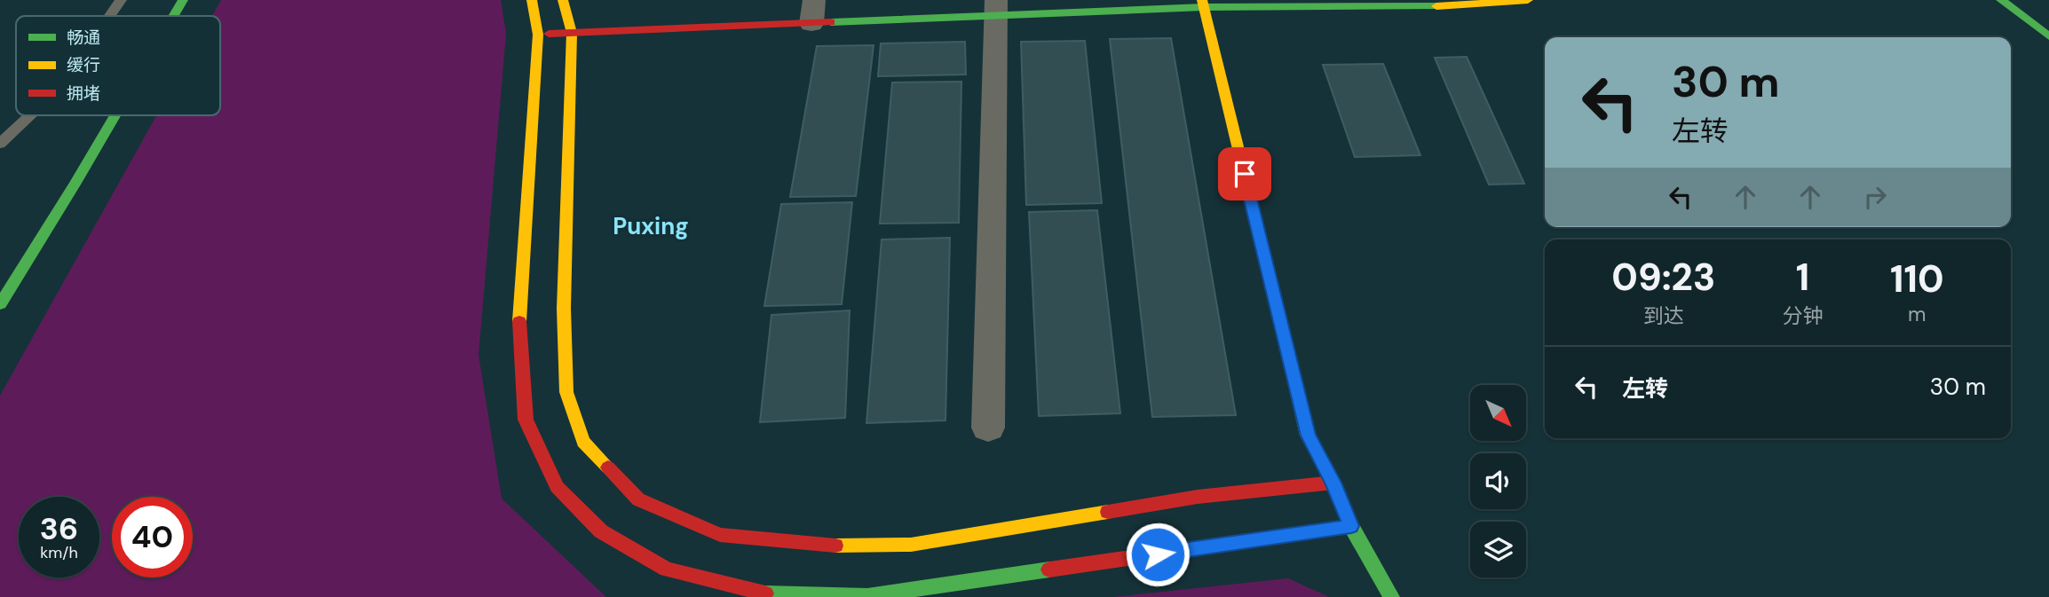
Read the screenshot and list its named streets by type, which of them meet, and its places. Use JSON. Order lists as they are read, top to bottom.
{
  "districts": ["Puxing"],
  "legend": ["畅通", "缓行", "拥堵"],
  "north": "bottom right",
  "page": {
    "turn": ["30 m", "左转"],
    "eta": [
      "09:23",
      "到达",
      "1",
      "分钟",
      "110",
      "m"
    ],
    "list": [
      {
        "name": "左转",
        "value": "30 m"
      }
    ],
    "speed": "36 km/h",
    "limit": "40"
  }
}
